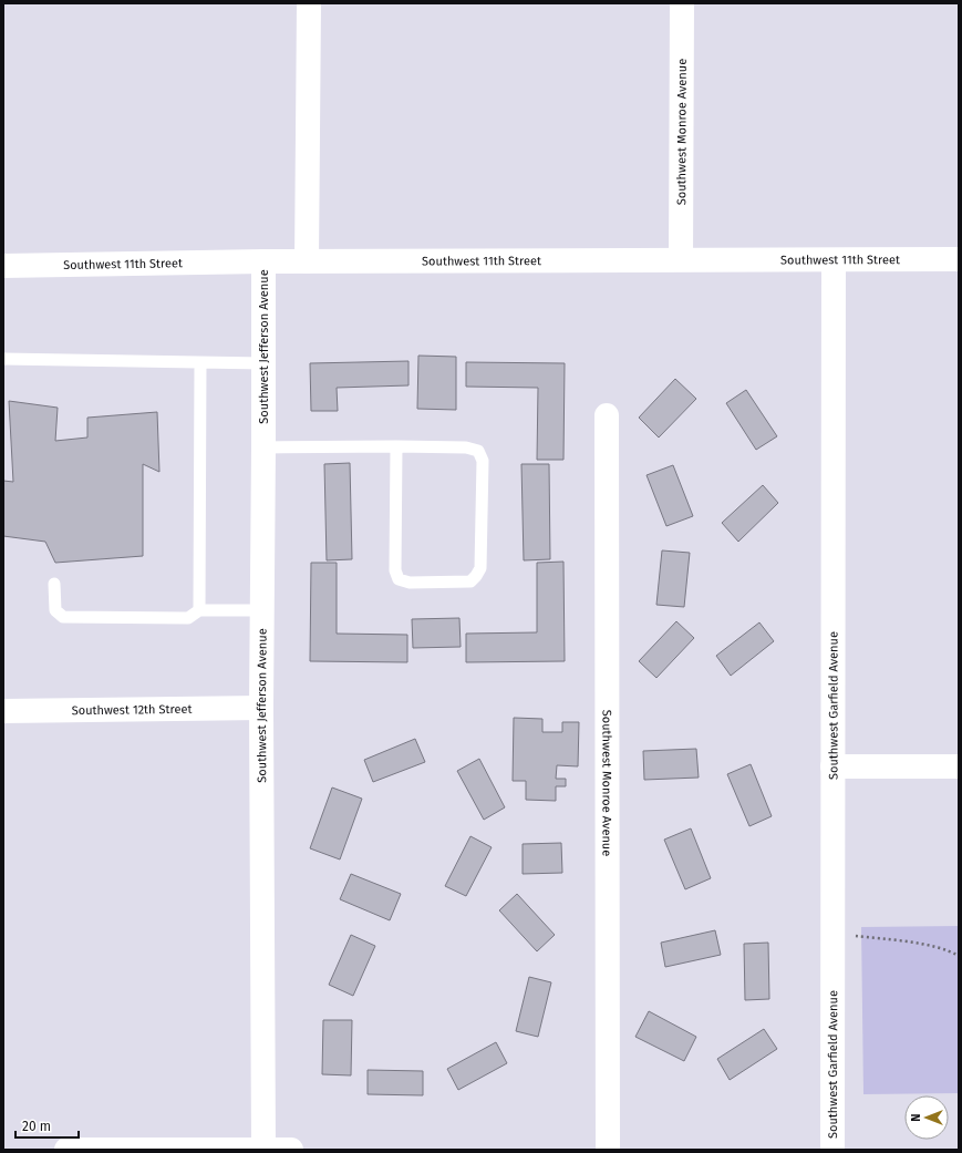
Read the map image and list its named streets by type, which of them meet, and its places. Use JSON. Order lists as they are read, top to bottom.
{
  "streets": {
    "street": [
      "Southwest Monroe Avenue",
      "Southwest 11th Street",
      "Southwest Jefferson Avenue",
      "Southwest Garfield Avenue",
      "Southwest 12th Street"
    ]
  },
  "crossings": [
    ["Southwest Monroe Avenue", "Southwest 11th Street"],
    ["Southwest 11th Street", "Southwest Jefferson Avenue"],
    ["Southwest 11th Street", "Southwest Garfield Avenue"],
    ["Southwest Jefferson Avenue", "Southwest 12th Street"]
  ],
  "scale_bar": "20 m",
  "north": "left"
}
